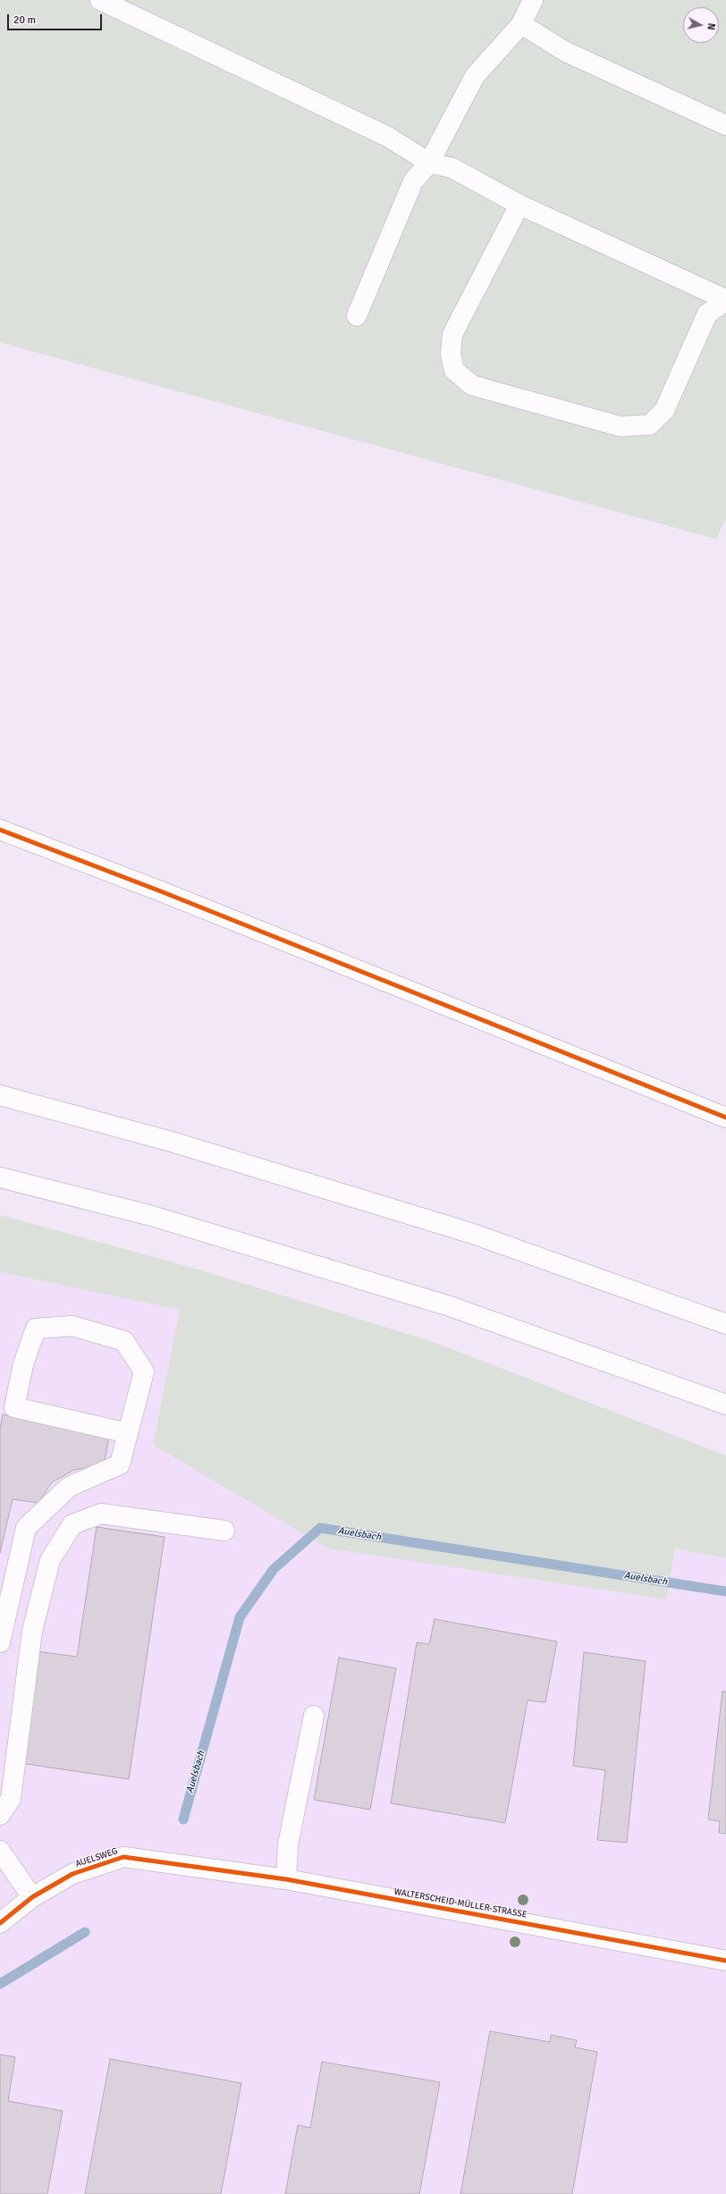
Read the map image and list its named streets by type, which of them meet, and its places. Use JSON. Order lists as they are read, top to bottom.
{
  "streets": {
    "main road": ["AUELSWEG", "WALTERSCHEID-MÜLLER-STRASSE"]
  },
  "crossings": [
    ["AUELSWEG", "WALTERSCHEID-MÜLLER-STRASSE"]
  ],
  "water": ["Auelsbach"],
  "scale_bar": "20 m",
  "north": "right"
}
